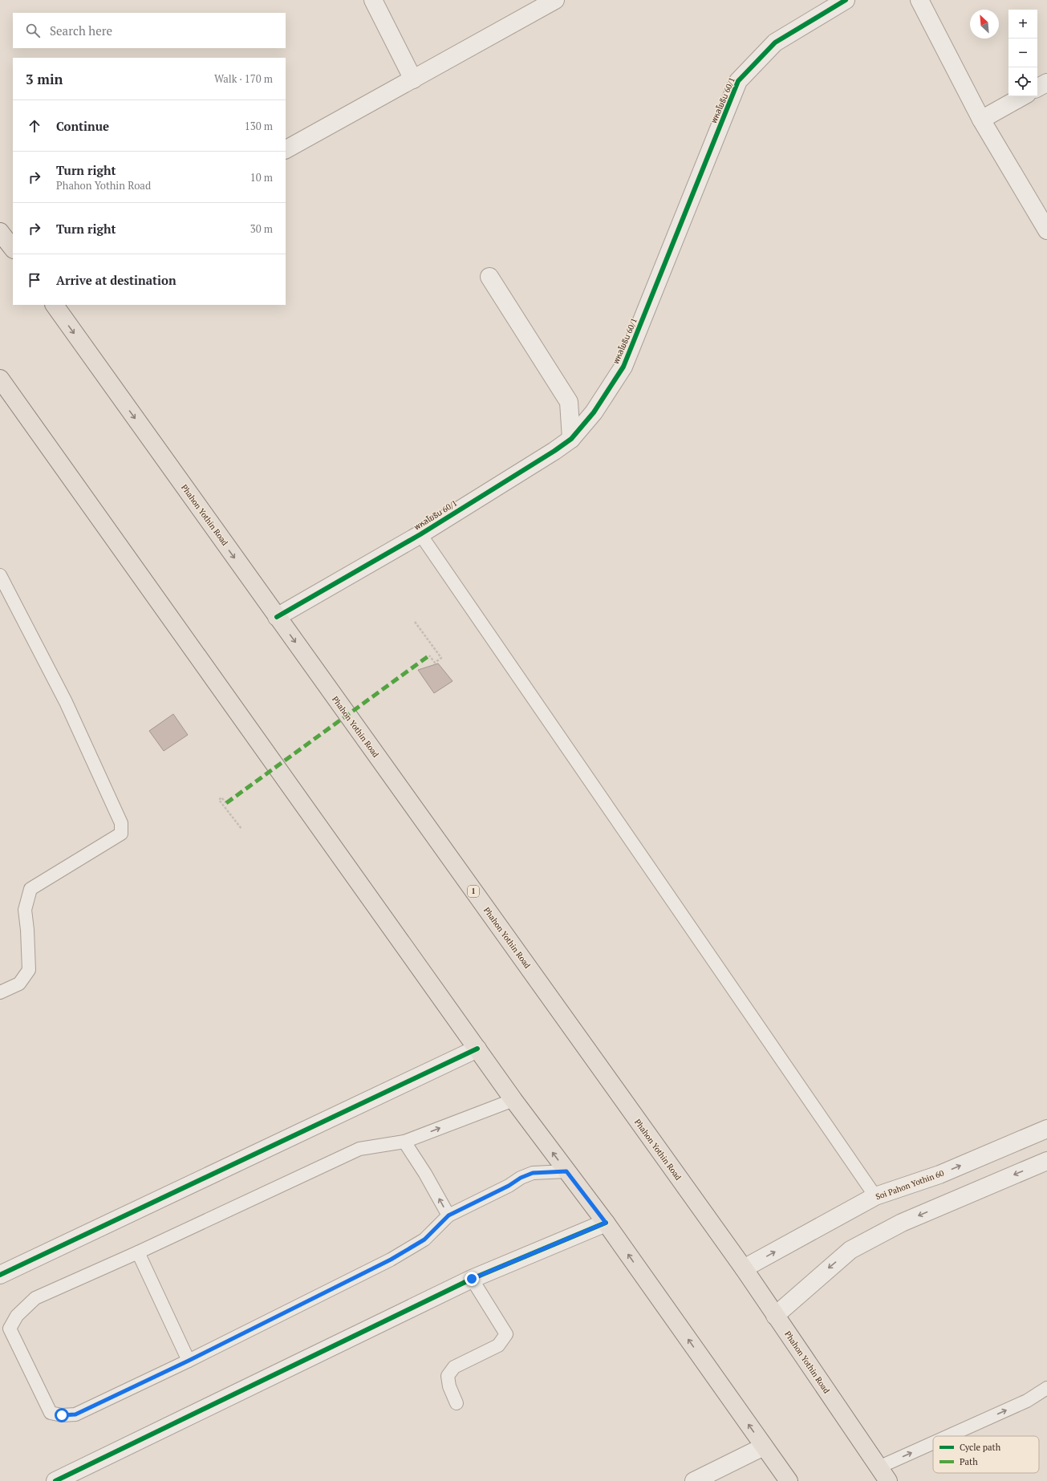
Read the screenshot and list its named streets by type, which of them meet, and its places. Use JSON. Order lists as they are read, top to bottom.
{
  "streets": {
    "main road": ["Phahon Yothin Road", "1"],
    "street": ["พหลโยธิน 60/1", "Soi Pahon Yothin 60"]
  },
  "crossings": [
    ["พหลโยธิน 60/1", "Phahon Yothin Road"],
    ["Phahon Yothin Road", "Soi Pahon Yothin 60"]
  ],
  "legend": ["Cycle path", "Path"],
  "north": "top left",
  "page": {
    "map_buttons": ["+", "−"],
    "search": "Search here",
    "heading": ["3 min", "Walk · 170 m"],
    "list": [
      ["Continue", "130 m"],
      ["Turn right", "Phahon Yothin Road", "10 m"],
      ["Turn right", "30 m"],
      "Arrive at destination"
    ]
  }
}
